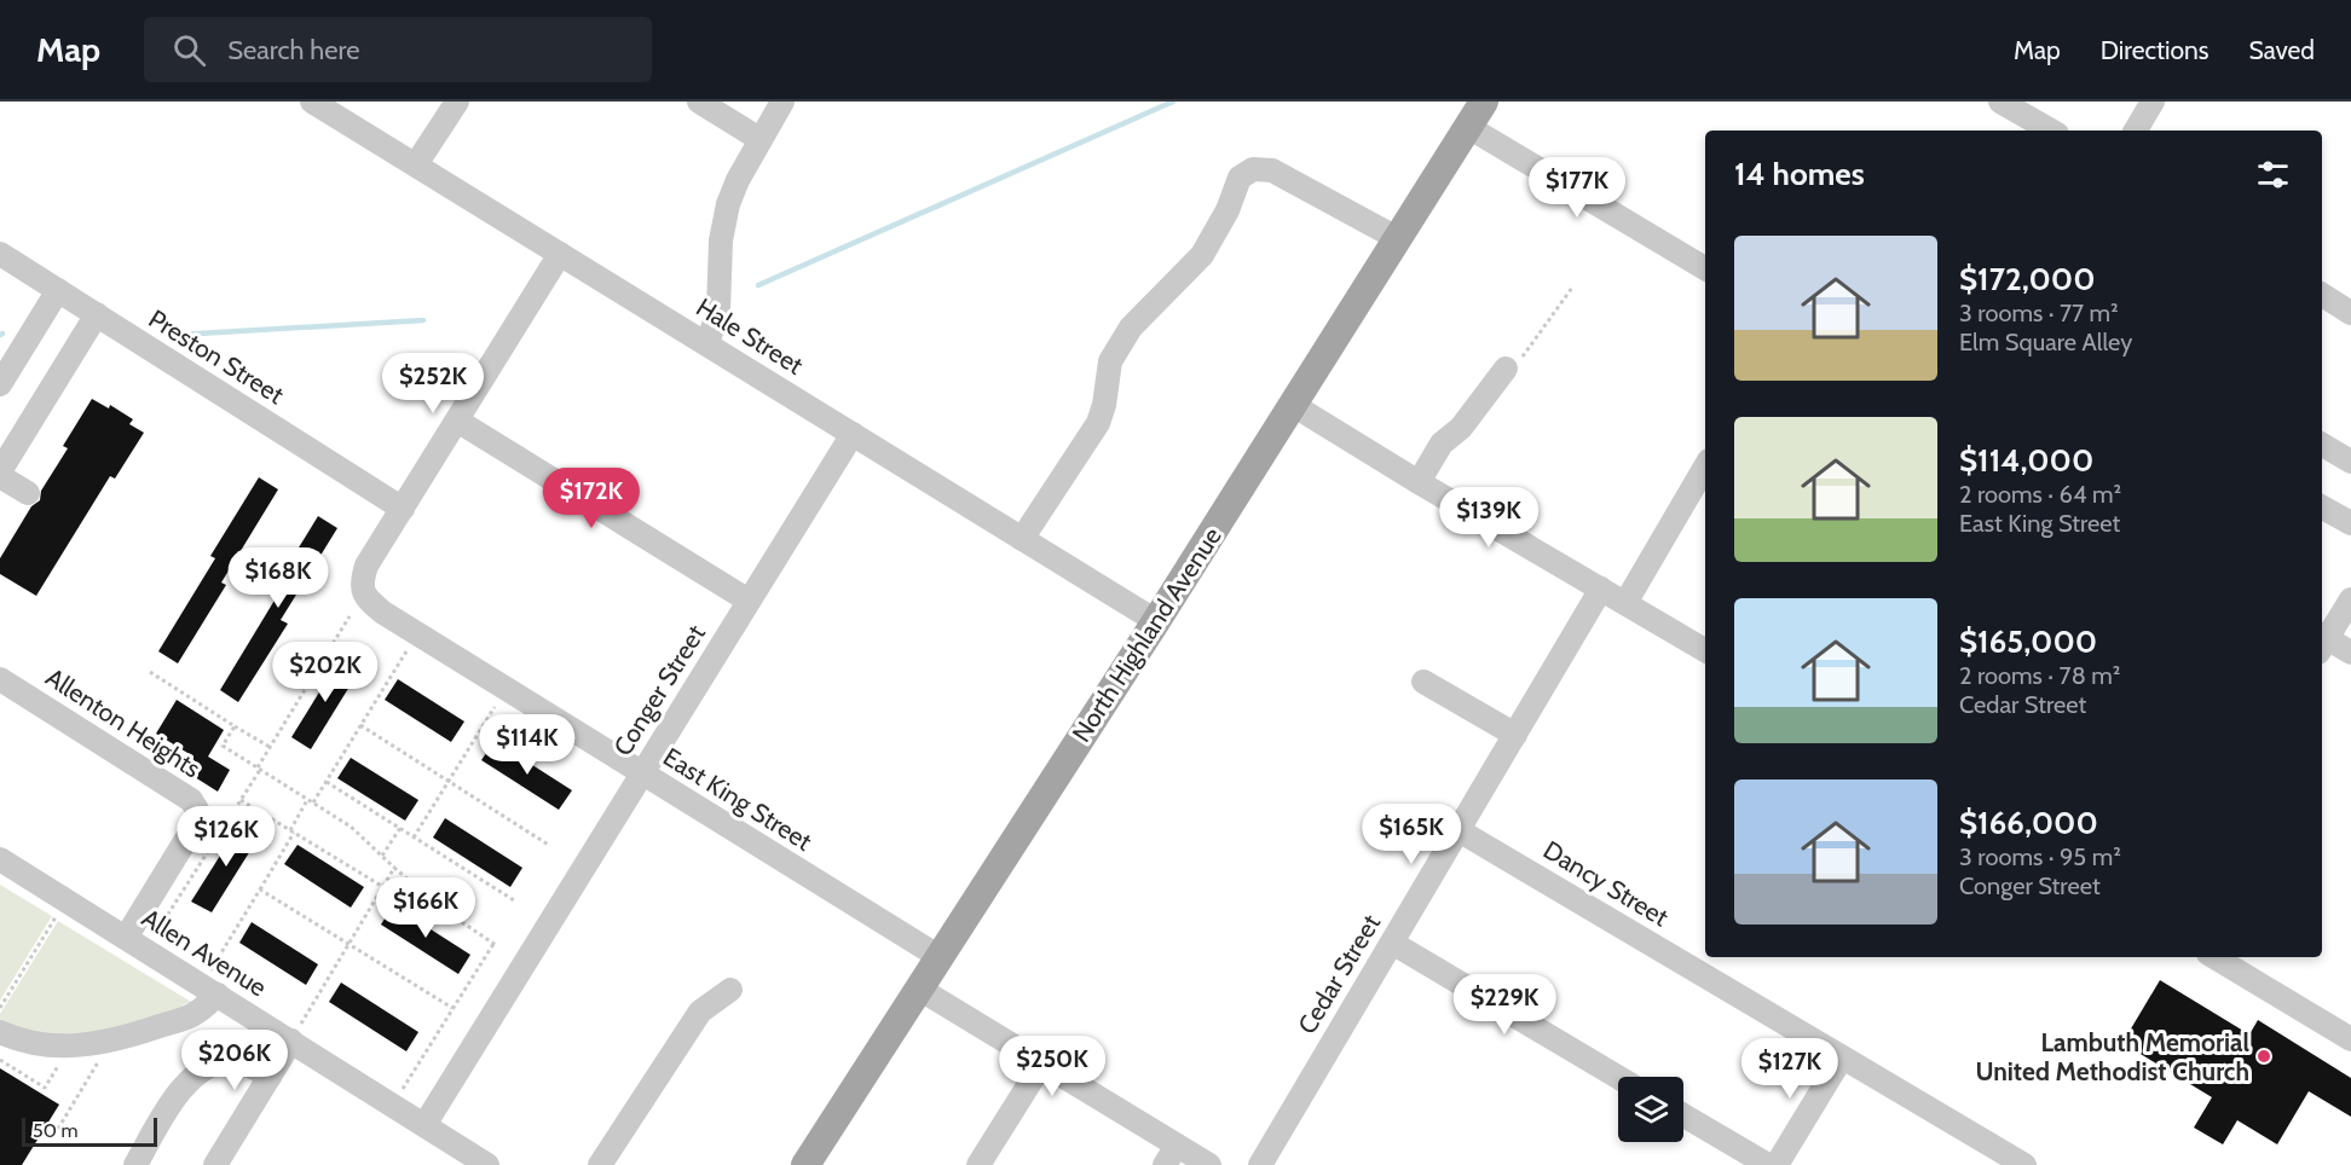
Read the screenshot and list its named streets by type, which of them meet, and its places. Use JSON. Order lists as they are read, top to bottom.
{
  "streets": {
    "main road": ["North Highland Avenue"],
    "street": [
      "Hale Street",
      "Preston Street",
      "Conger Street",
      "Allenton Heights",
      "East King Street",
      "Dancy Street",
      "Allen Avenue",
      "Cedar Street"
    ]
  },
  "crossings": [
    ["Hale Street", "North Highland Avenue"],
    ["Hale Street", "Conger Street"],
    ["Preston Street", "East King Street"],
    ["North Highland Avenue", "East King Street"],
    ["Conger Street", "East King Street"],
    ["Conger Street", "Allen Avenue"],
    ["Allenton Heights", "Allen Avenue"],
    ["Dancy Street", "Cedar Street"]
  ],
  "places": ["Lambuth Memorial United Methodist Church"],
  "scale_bar": "50 m",
  "page": {
    "header": "Map",
    "search": "Search here",
    "nav": ["Map", "Directions", "Saved"],
    "heading": "14 homes",
    "price": [
      "$177K",
      "$252K",
      "$172K",
      "$139K",
      "$168K",
      "$202K",
      "$114K",
      "$165K",
      "$126K",
      "$166K",
      "$229K",
      "$206K",
      "$250K",
      "$127K"
    ],
    "list": [
      {
        "name": "$172,000",
        "note": "3 rooms · 77 m² · Elm Square Alley"
      },
      {
        "name": "$114,000",
        "note": "2 rooms · 64 m² · East King Street"
      },
      {
        "name": "$165,000",
        "note": "2 rooms · 78 m² · Cedar Street"
      },
      {
        "name": "$166,000",
        "note": "3 rooms · 95 m² · Conger Street"
      }
    ],
    "scale": "50 m"
  }
}
